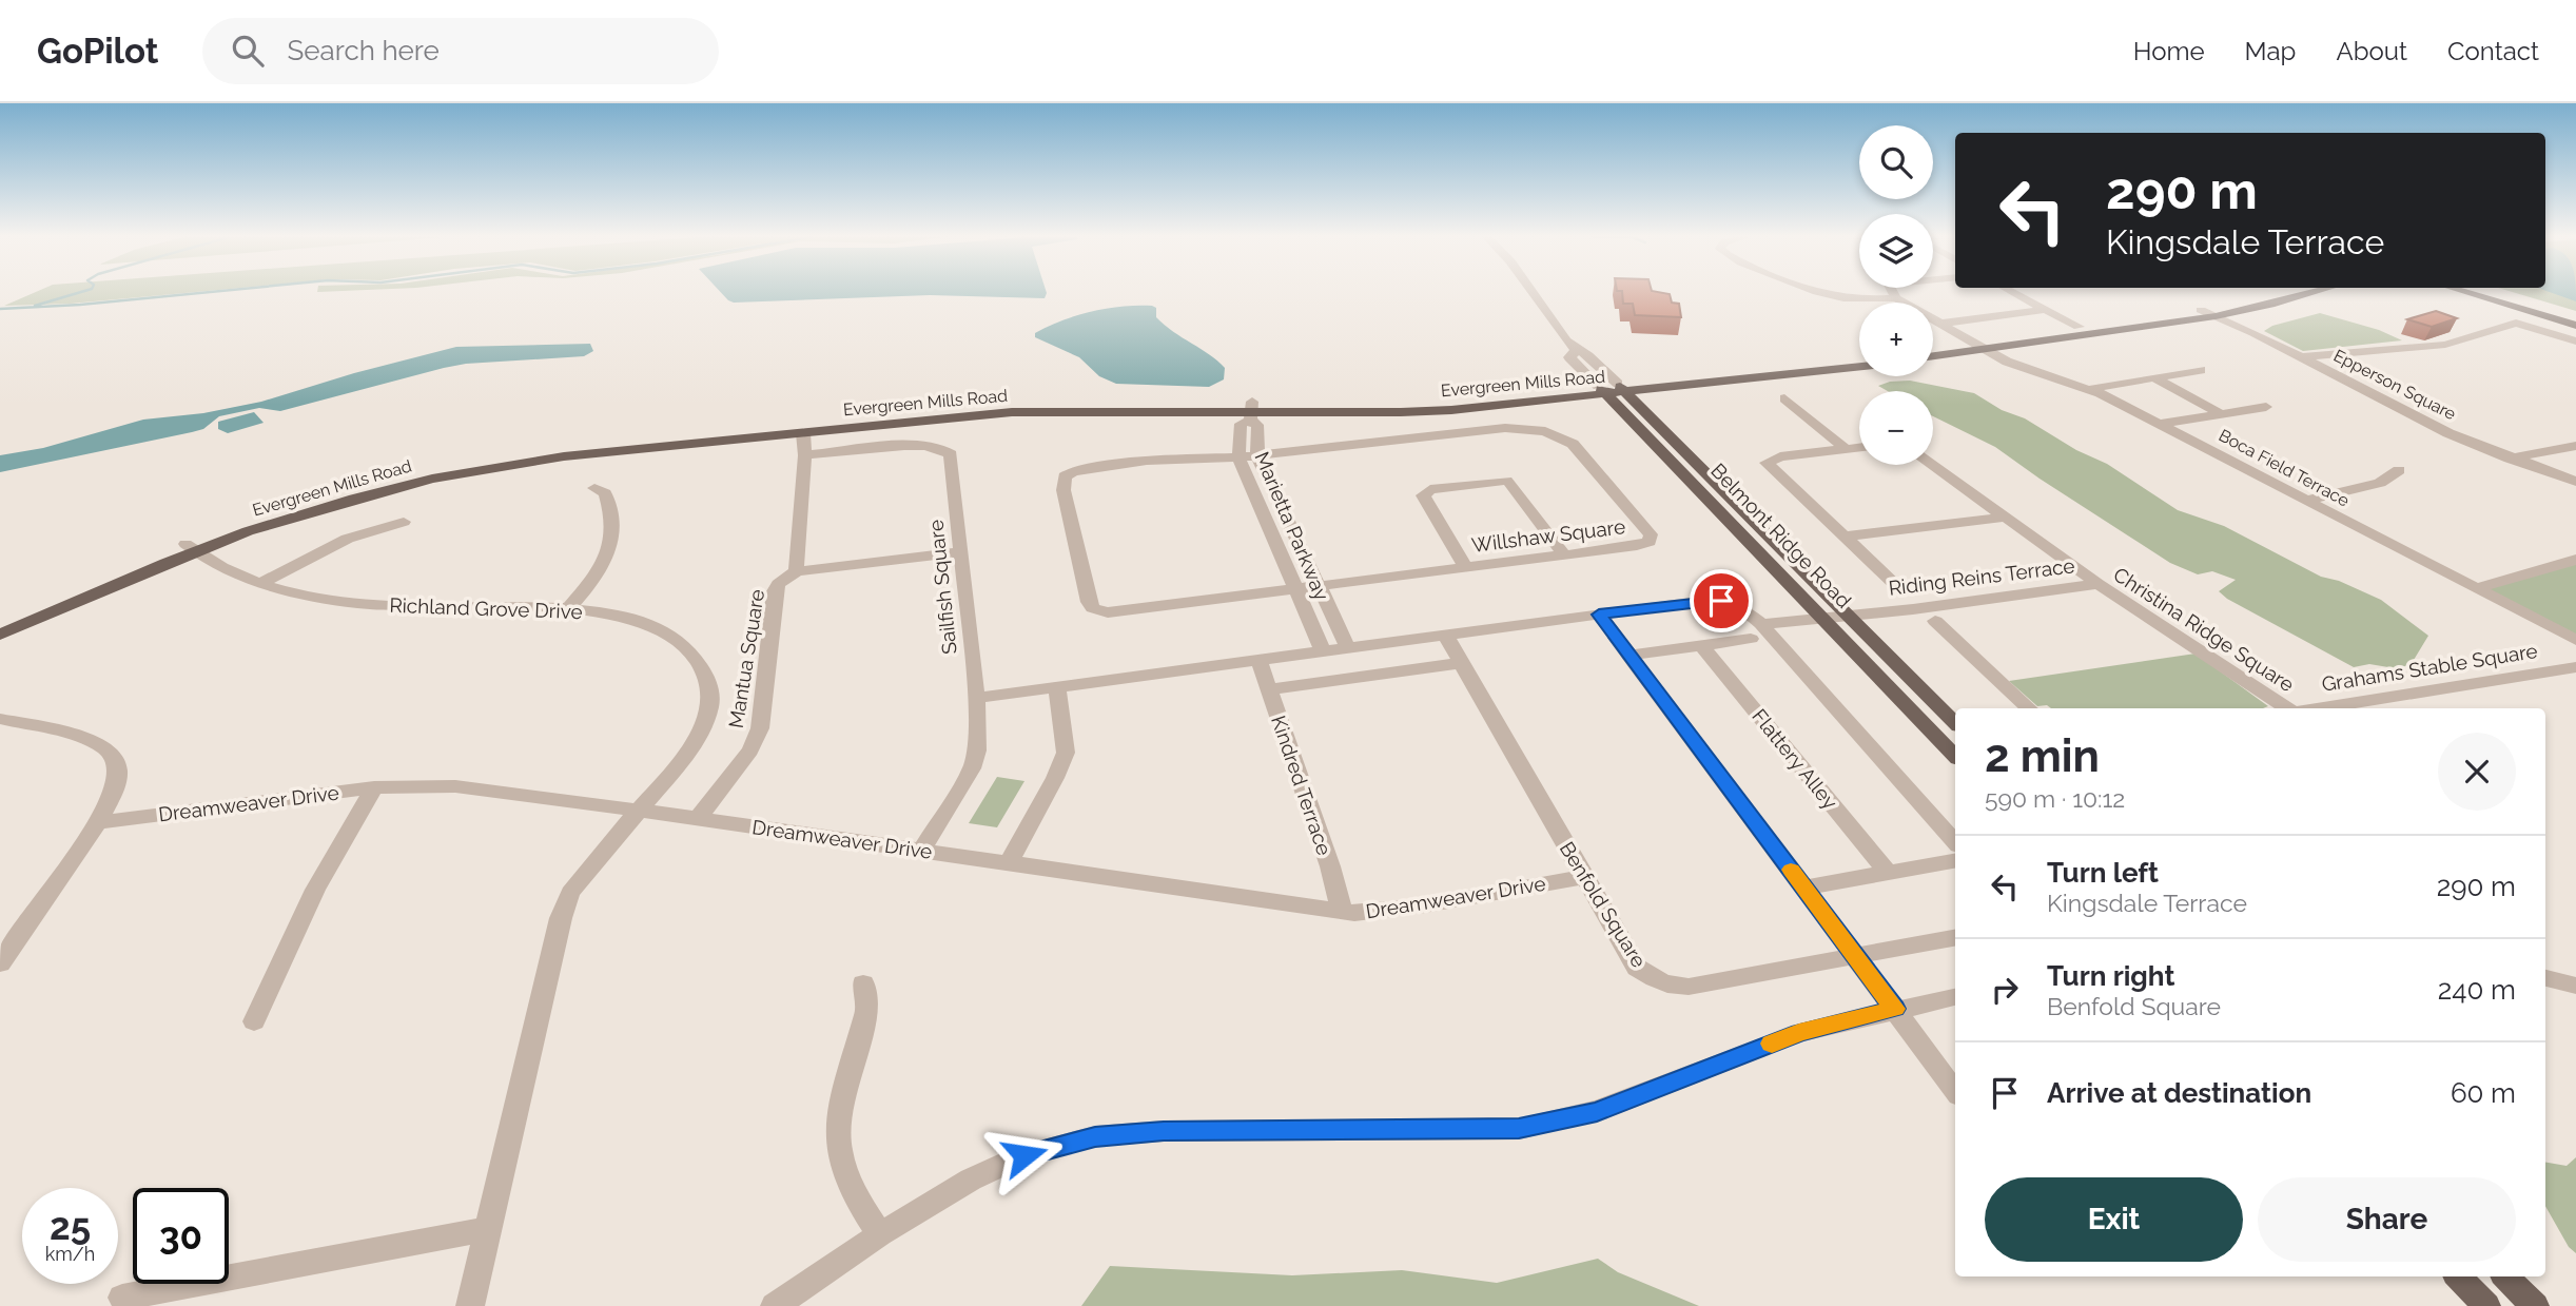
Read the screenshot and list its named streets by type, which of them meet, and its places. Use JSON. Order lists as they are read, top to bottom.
{
  "streets": {
    "main road": ["Evergreen Mills Road", "Belmont Ridge Road"],
    "street": [
      "Epperson Square",
      "Boca Field Terrace",
      "Marietta Parkway",
      "Willshaw Square",
      "Riding Reins Terrace",
      "Sailfish Square",
      "Richland Grove Drive",
      "Christina Ridge Square",
      "Mantua Square",
      "Grahams Stable Square",
      "Flattery Alley",
      "Kindred Terrace",
      "Dreamweaver Drive",
      "Benfold Square"
    ]
  },
  "crossings": [
    ["Evergreen Mills Road", "Marietta Parkway"],
    ["Evergreen Mills Road", "Belmont Ridge Road"],
    ["Evergreen Mills Road", "Richland Grove Drive"],
    ["Marietta Parkway", "Willshaw Square"],
    ["Belmont Ridge Road", "Riding Reins Terrace"],
    ["Riding Reins Terrace", "Christina Ridge Square"],
    ["Riding Reins Terrace", "Flattery Alley"],
    ["Sailfish Square", "Dreamweaver Drive"],
    ["Richland Grove Drive", "Dreamweaver Drive"],
    ["Mantua Square", "Dreamweaver Drive"],
    ["Kindred Terrace", "Dreamweaver Drive"],
    ["Dreamweaver Drive", "Benfold Square"]
  ],
  "page": {
    "header": "GoPilot",
    "search": "Search here",
    "nav": [
      "Home",
      "Map",
      "About",
      "Contact"
    ],
    "map_buttons": ["+", "−"],
    "turn": ["290 m", "Kingsdale Terrace"],
    "heading": ["2 min", "590 m · 10:12"],
    "list": [
      {
        "name": "Turn left",
        "note": "Kingsdale Terrace",
        "value": "290 m"
      },
      {
        "name": "Turn right",
        "note": "Benfold Square",
        "value": "240 m"
      },
      {
        "name": "Arrive at destination",
        "value": "60 m"
      }
    ],
    "buttons": ["Exit", "Share"],
    "speed": "25 km/h",
    "limit": "30"
  }
}
